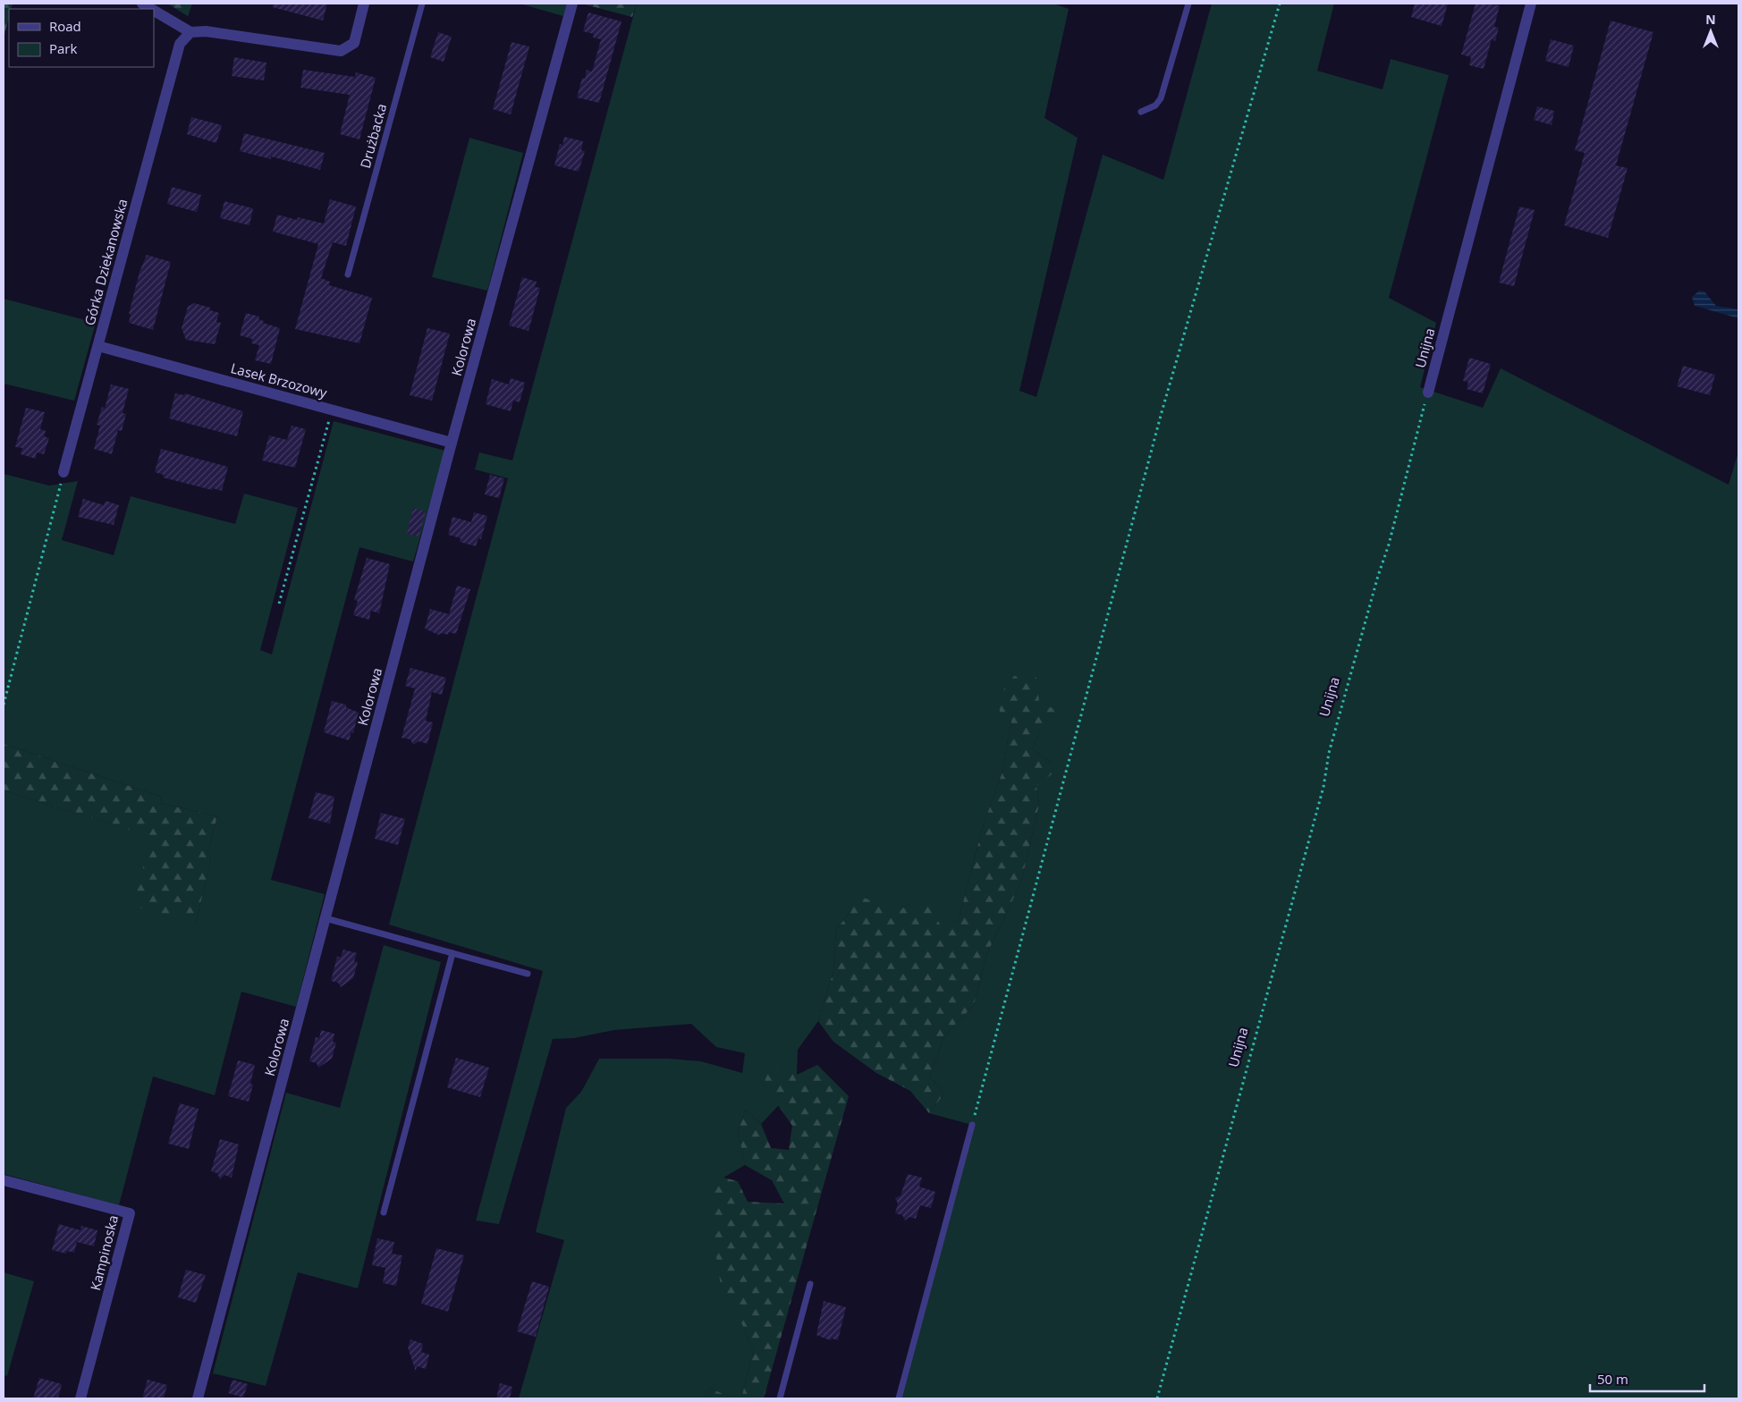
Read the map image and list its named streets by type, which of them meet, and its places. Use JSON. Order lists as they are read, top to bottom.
{
  "streets": {
    "street": [
      "Górka Dziekanowska",
      "Kolorowa",
      "Unijna",
      "Lasek Brzozowy",
      "Kampinoska"
    ],
    "lane": ["Drużbacka"]
  },
  "crossings": [
    ["Górka Dziekanowska", "Lasek Brzozowy"],
    ["Kolorowa", "Lasek Brzozowy"]
  ],
  "legend": ["Road", "Park"],
  "scale_bar": "50 m",
  "north": "top"
}
